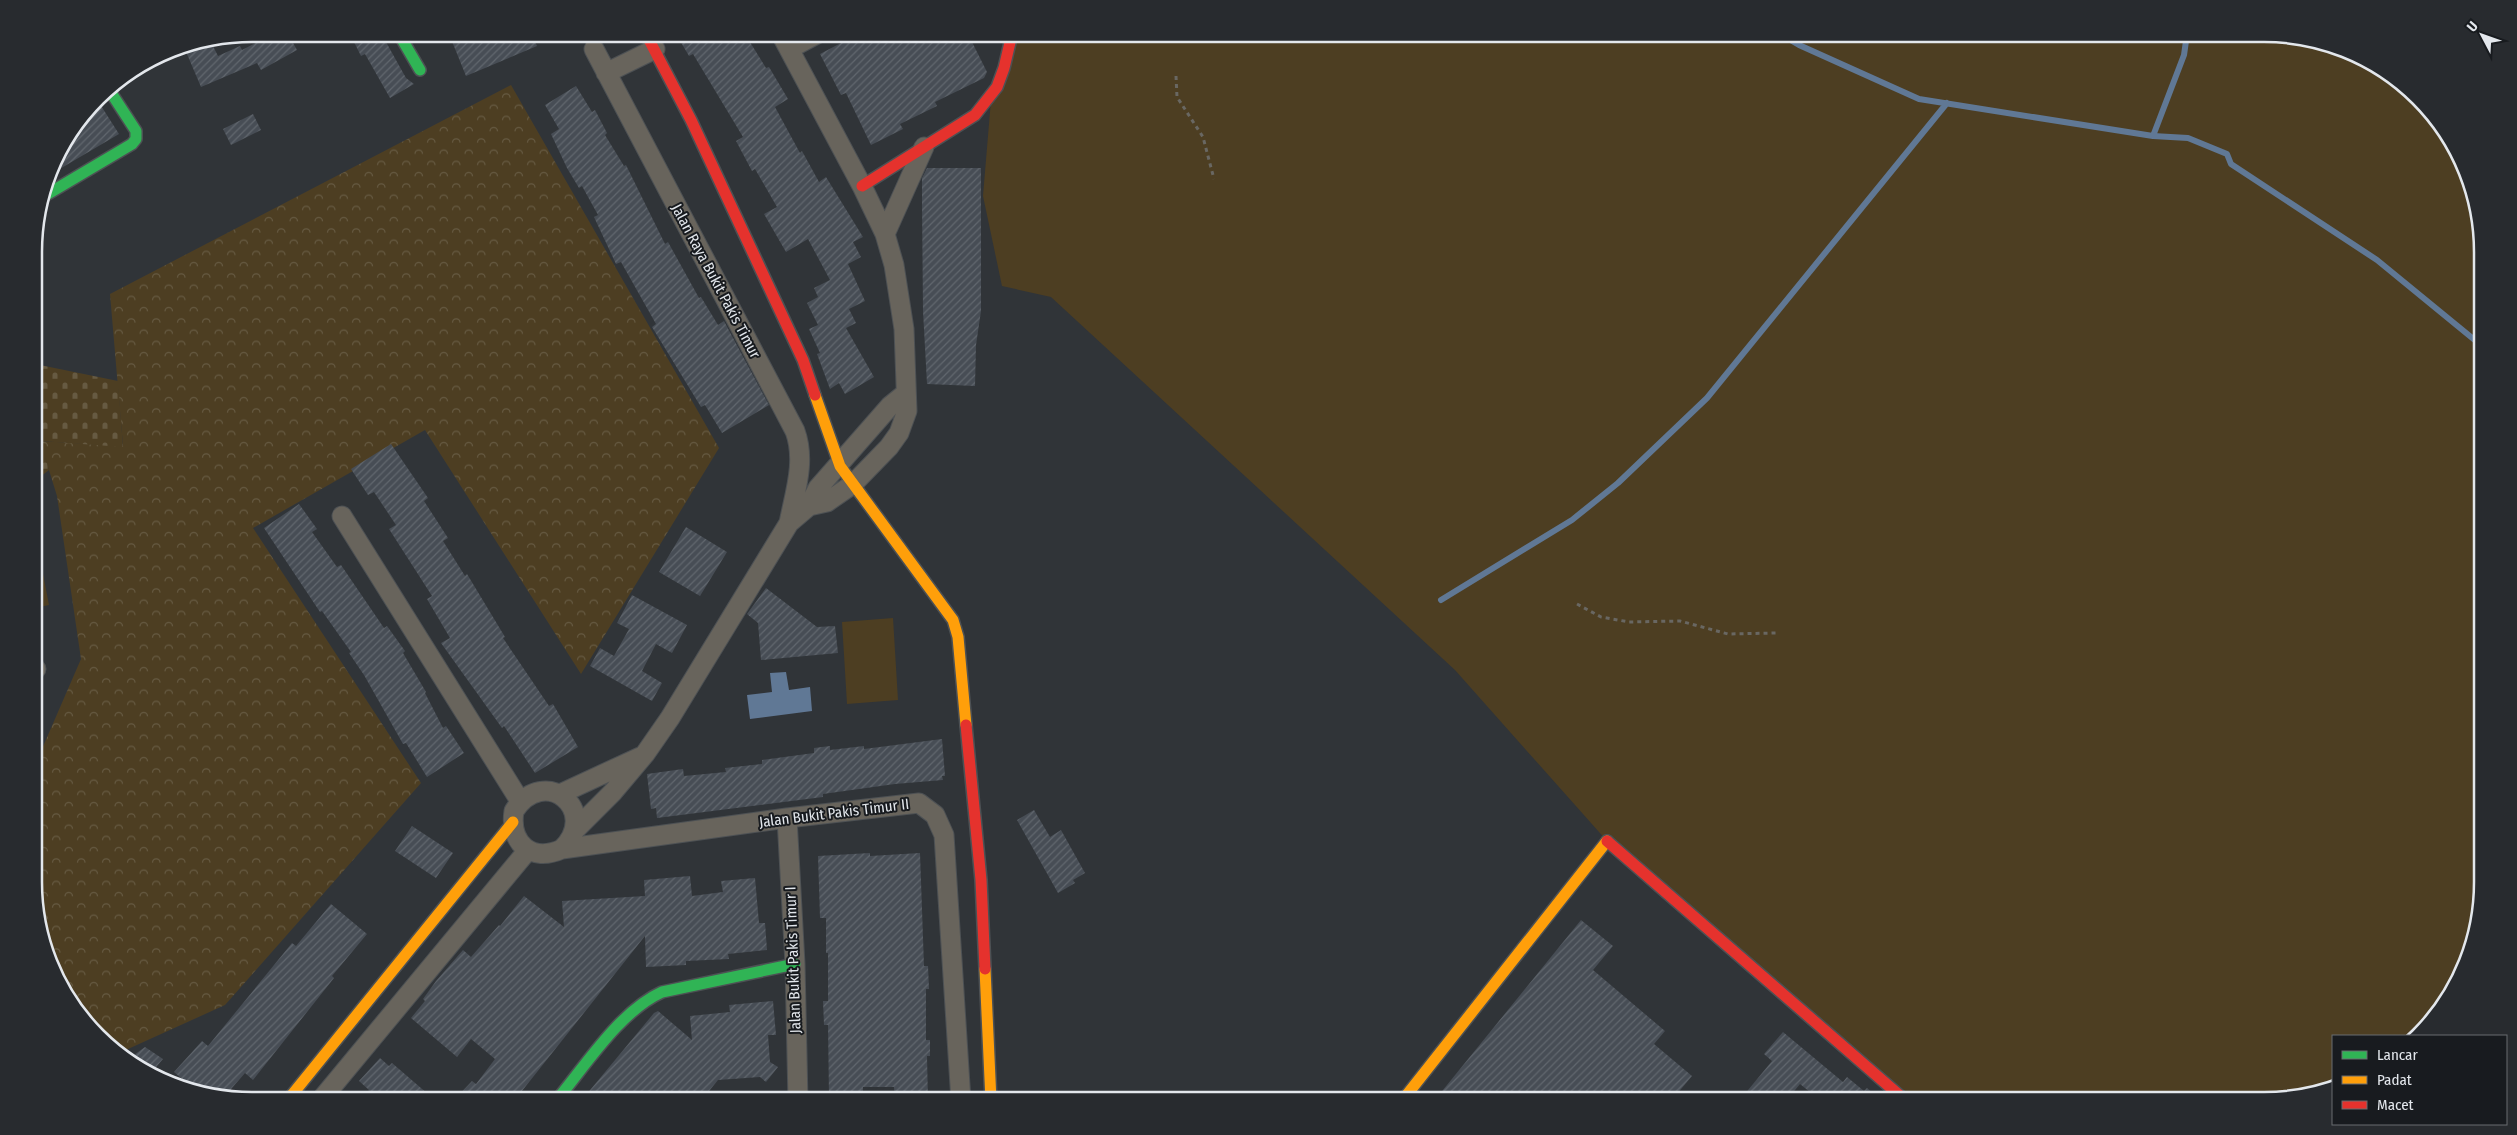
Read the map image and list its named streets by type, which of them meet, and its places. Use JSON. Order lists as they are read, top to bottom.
{
  "streets": {
    "street": ["Jalan Raya Bukit Pakis Timur", "Jalan Bukit Pakis Timur II", "Jalan Bukit Pakis Timur I"]
  },
  "crossings": [
    ["Jalan Raya Bukit Pakis Timur", "Jalan Bukit Pakis Timur II"],
    ["Jalan Bukit Pakis Timur II", "Jalan Bukit Pakis Timur I"]
  ],
  "legend": ["Lancar", "Padat", "Macet"],
  "north": "top left"
}
